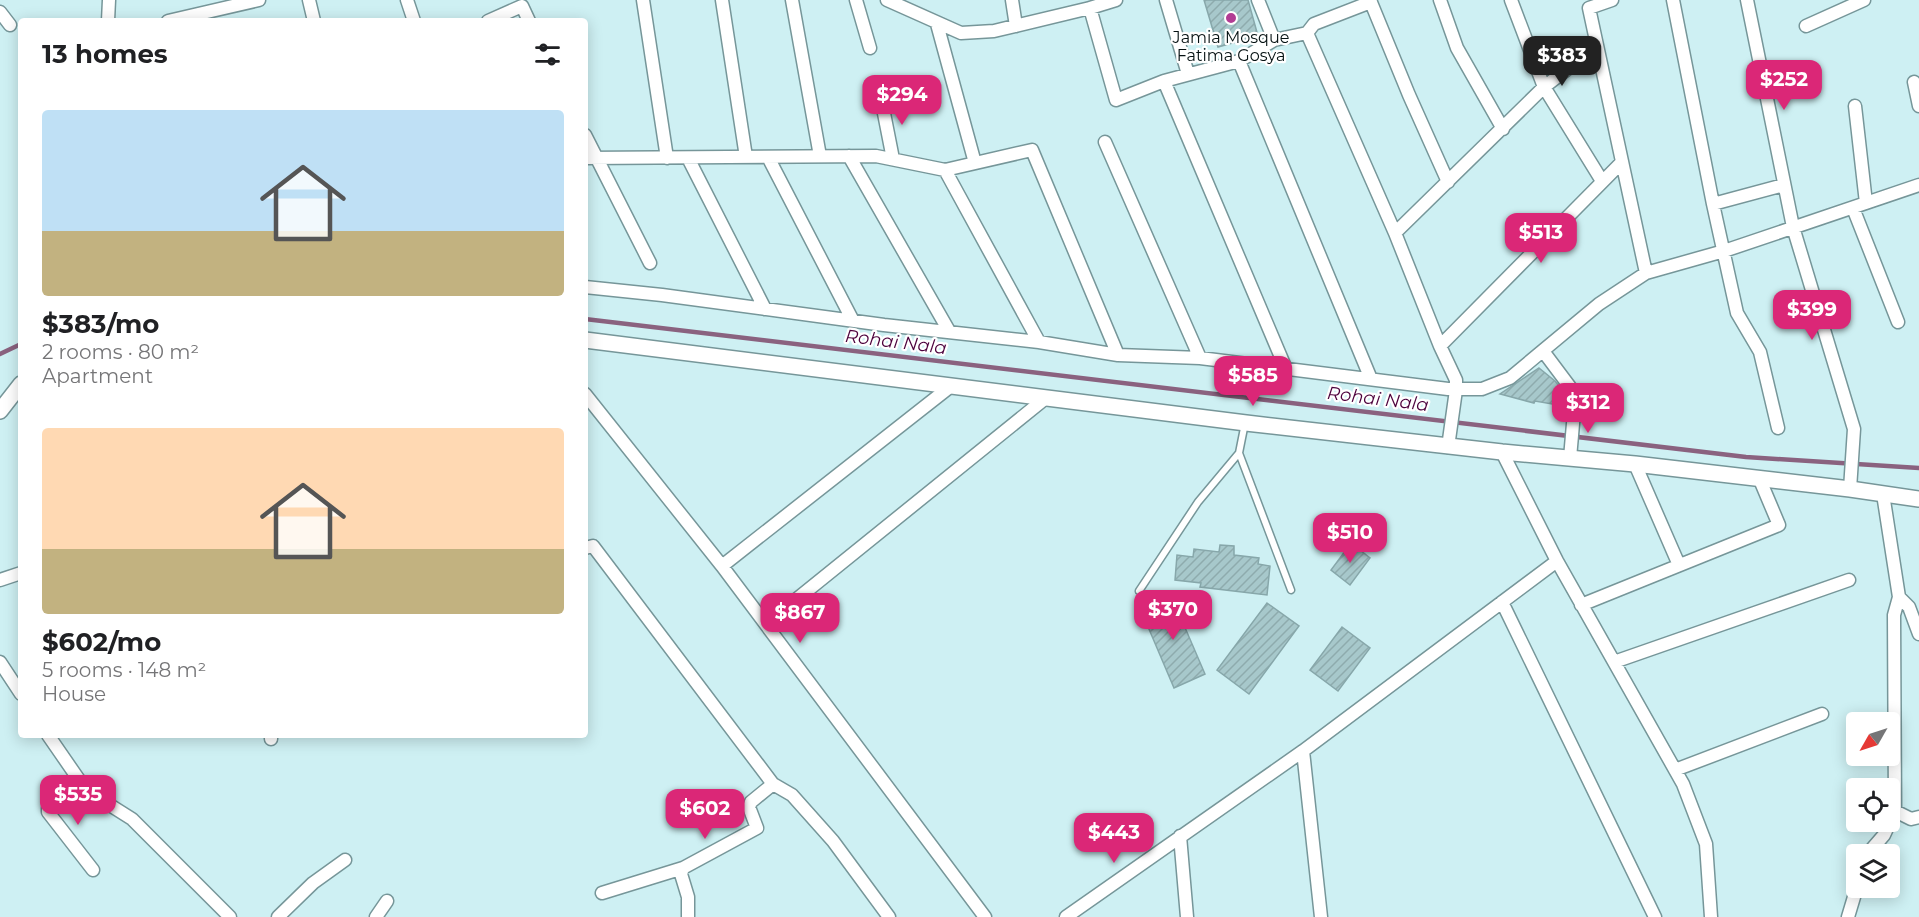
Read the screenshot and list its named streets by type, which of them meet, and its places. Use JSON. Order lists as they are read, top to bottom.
{
  "water": ["Rohai Nala"],
  "places": ["Jamia Mosque Fatima Gosya"],
  "north": "bottom left",
  "page": {
    "heading": "13 homes",
    "price": [
      "$383",
      "$252",
      "$294",
      "$513",
      "$399",
      "$585",
      "$312",
      "$510",
      "$370",
      "$867",
      "$535",
      "$602",
      "$443"
    ],
    "list": [
      {
        "name": "$383/mo",
        "note": "2 rooms · 80 m² · Apartment"
      },
      {
        "name": "$602/mo",
        "note": "5 rooms · 148 m² · House"
      }
    ]
  }
}
